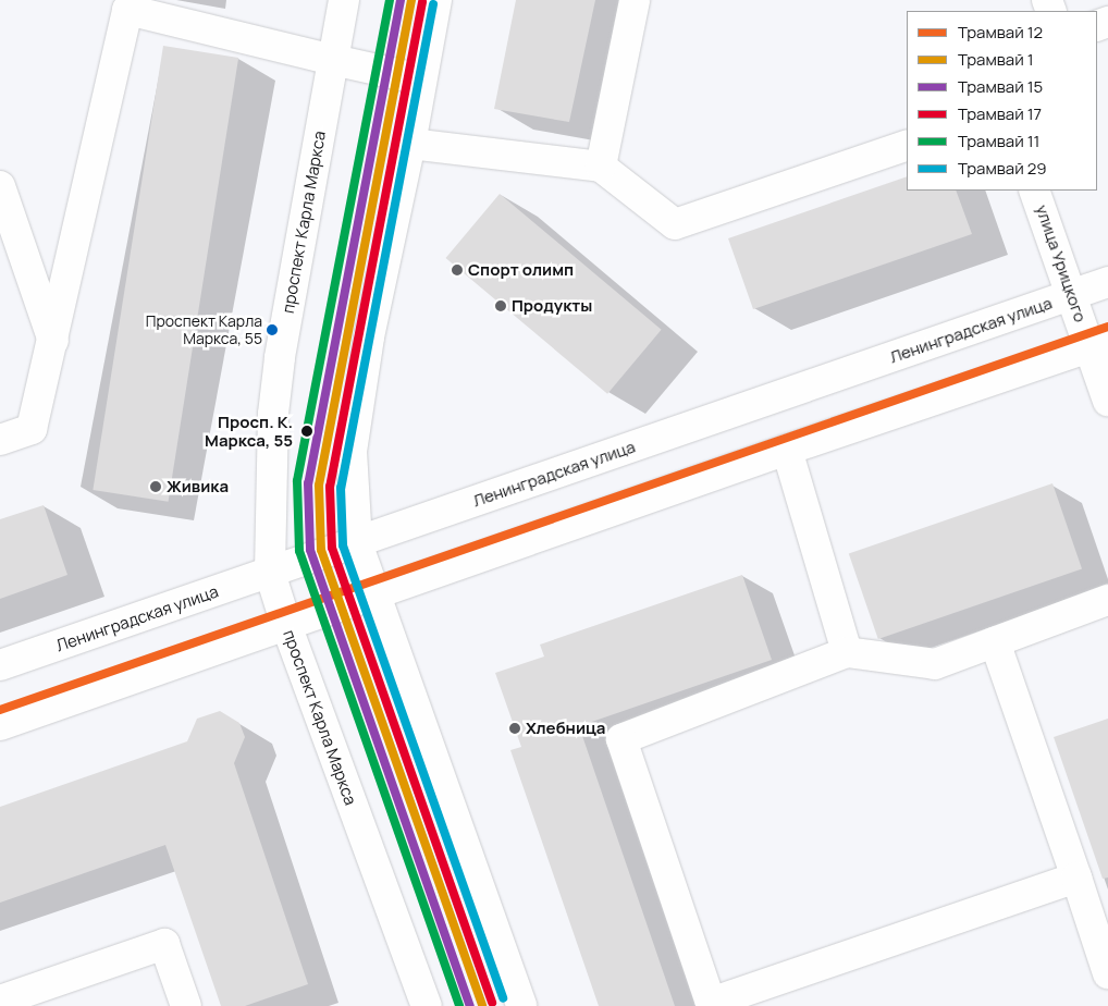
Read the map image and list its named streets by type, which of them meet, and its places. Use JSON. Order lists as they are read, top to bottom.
{
  "streets": {
    "main road": ["проспект Карла Маркса", "улица Урицкого", "Ленинградская улица"]
  },
  "crossings": [
    ["проспект Карла Маркса", "Ленинградская улица"],
    ["улица Урицкого", "Ленинградская улица"]
  ],
  "places": [
    "Спорт олимп",
    "Продукты",
    "Проспект Карла Маркса, 55",
    "Просп. К. Маркса, 55",
    "Живика",
    "Хлебница"
  ],
  "lines": [
    "tram line 1",
    "tram line 15",
    "tram line 11",
    "tram line 17",
    "tram line 29",
    "tram line 12"
  ],
  "legend": [
    "Трамвай 12",
    "Трамвай 1",
    "Трамвай 15",
    "Трамвай 17",
    "Трамвай 11",
    "Трамвай 29"
  ]
}
